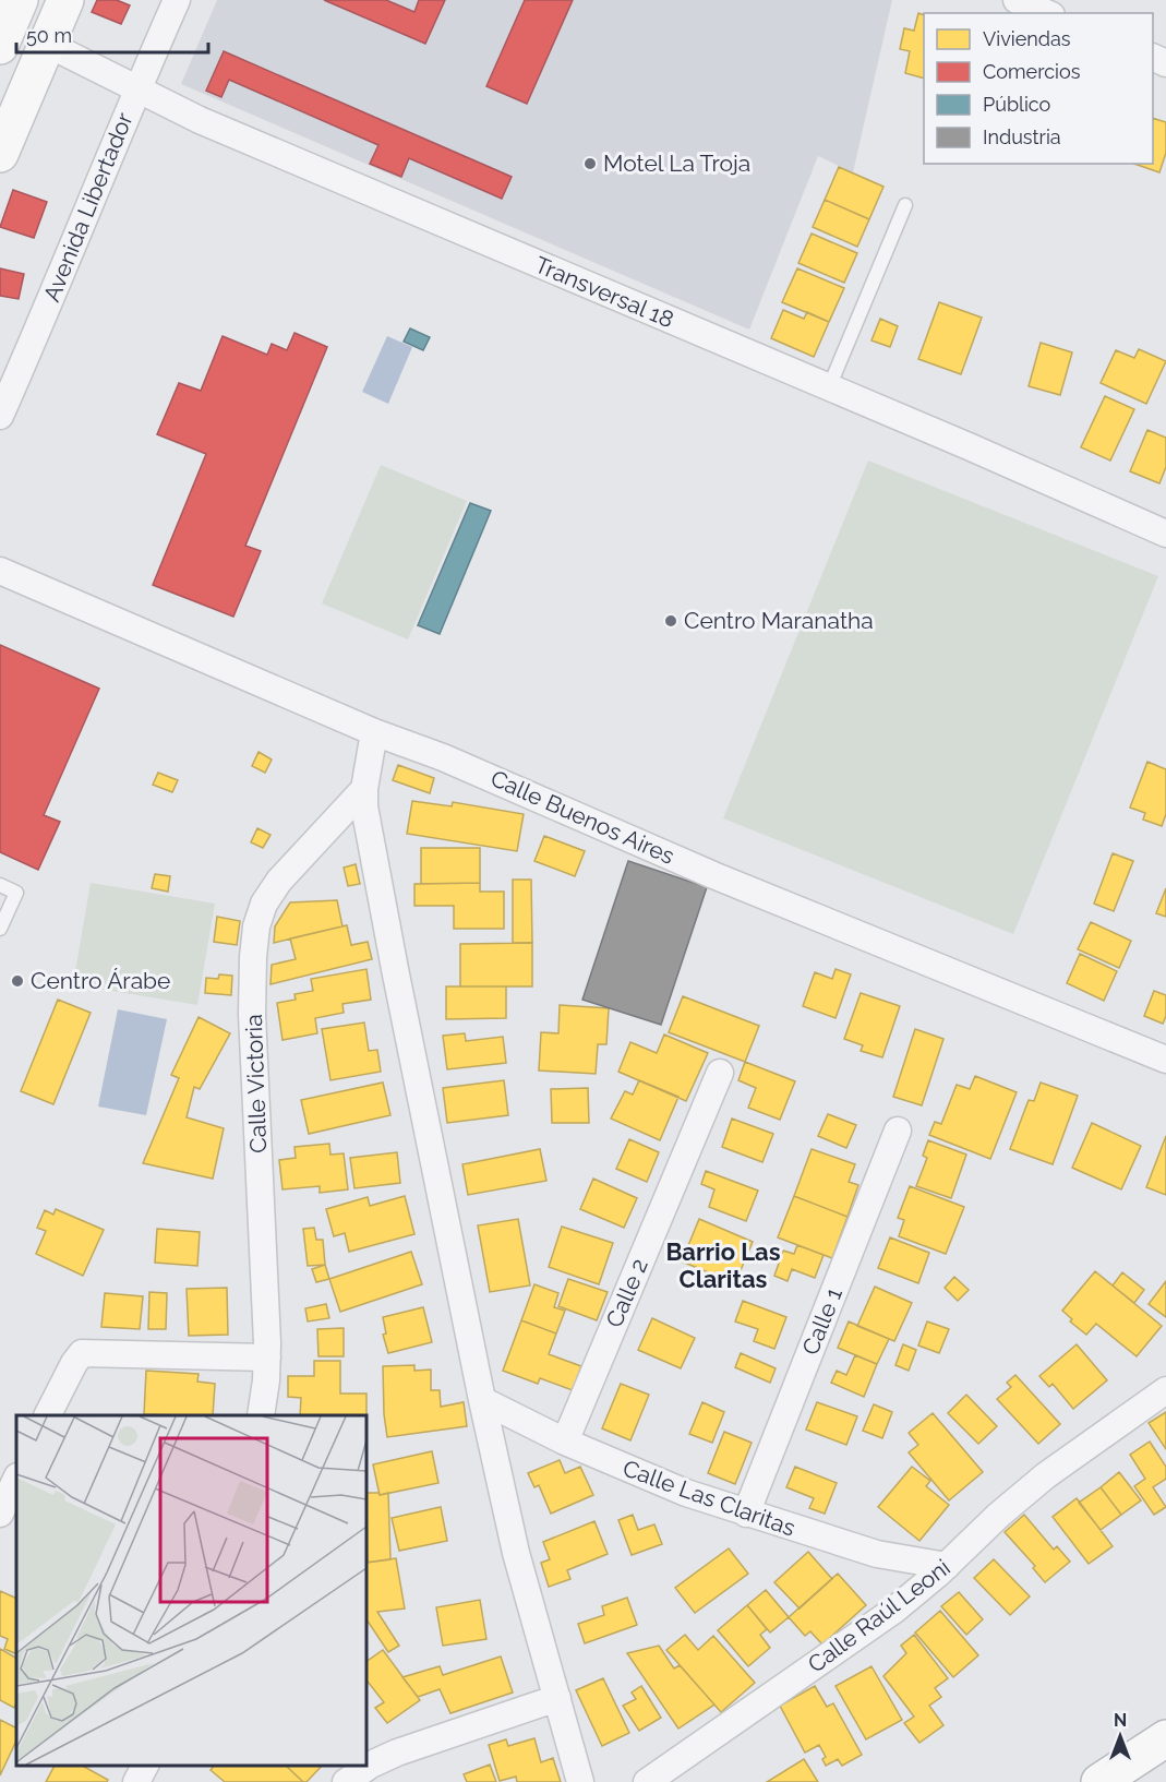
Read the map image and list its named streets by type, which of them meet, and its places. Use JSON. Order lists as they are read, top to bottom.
{
  "streets": {
    "street": [
      "Avenida Libertador",
      "Transversal 18",
      "Calle Buenos Aires",
      "Calle Victoria",
      "Calle 2",
      "Calle 1",
      "Calle Las Claritas",
      "Calle Raúl Leoni"
    ]
  },
  "crossings": [
    ["Avenida Libertador", "Transversal 18"],
    ["Calle 2", "Calle Las Claritas"],
    ["Calle 1", "Calle Las Claritas"],
    ["Calle Las Claritas", "Calle Raúl Leoni"]
  ],
  "districts": ["Barrio Las Claritas"],
  "places": ["Motel La Troja", "Centro Maranatha", "Centro Árabe"],
  "legend": [
    "Viviendas",
    "Comercios",
    "Público",
    "Industria"
  ],
  "scale_bar": "50 m",
  "north": "top"
}
